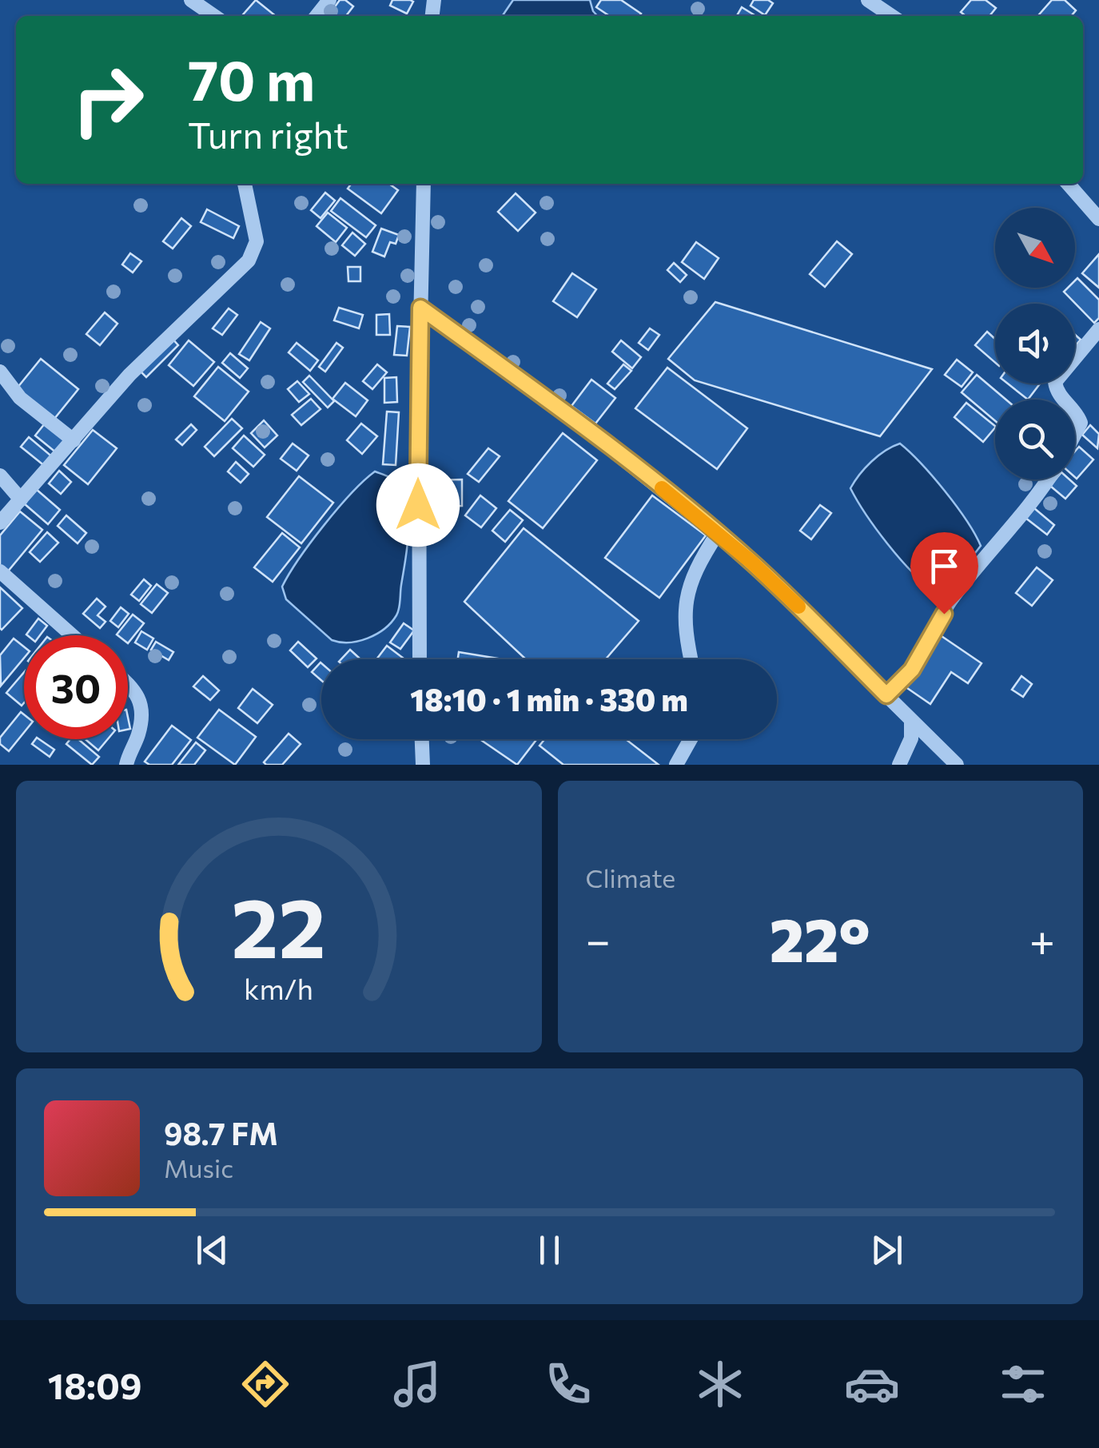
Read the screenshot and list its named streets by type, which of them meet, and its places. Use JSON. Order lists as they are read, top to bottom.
{
  "north": "bottom right",
  "page": {
    "turn": ["70 m", "Turn right"],
    "limit": "30",
    "trip": "18:10 · 1 min · 330 m",
    "tile": "Climate",
    "heat": ["−", "22°", "+"],
    "song": ["98.7 FM", "Music"],
    "tabs": "18:09",
    "gauge": ["22", "km/h"]
  }
}
